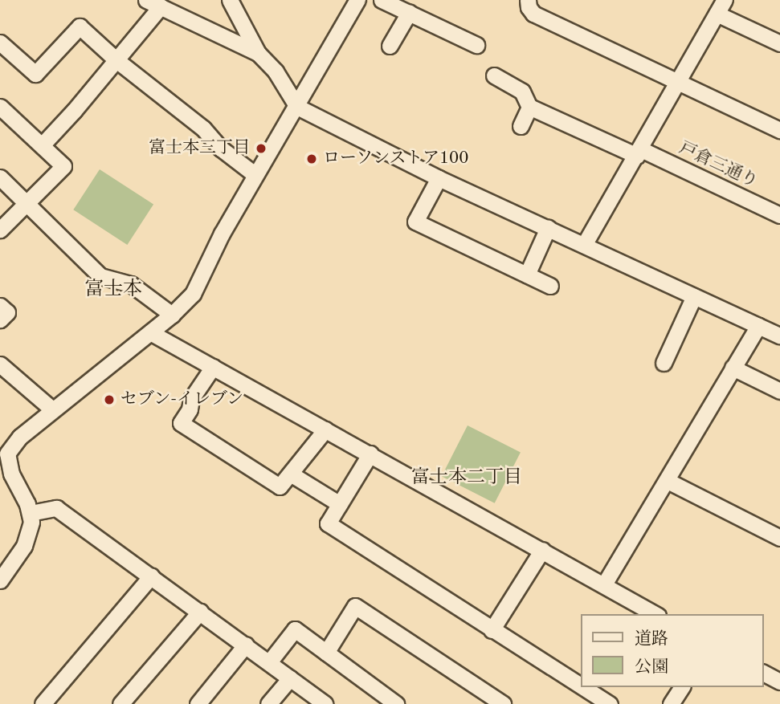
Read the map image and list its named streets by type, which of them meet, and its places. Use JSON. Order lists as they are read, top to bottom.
{
  "streets": {
    "street": ["戸倉三通り"]
  },
  "districts": ["富士本", "富士本二丁目"],
  "places": ["富士本三丁目", "ローソンストア100", "セブン-イレブン"],
  "legend": ["道路", "公園"]
}
